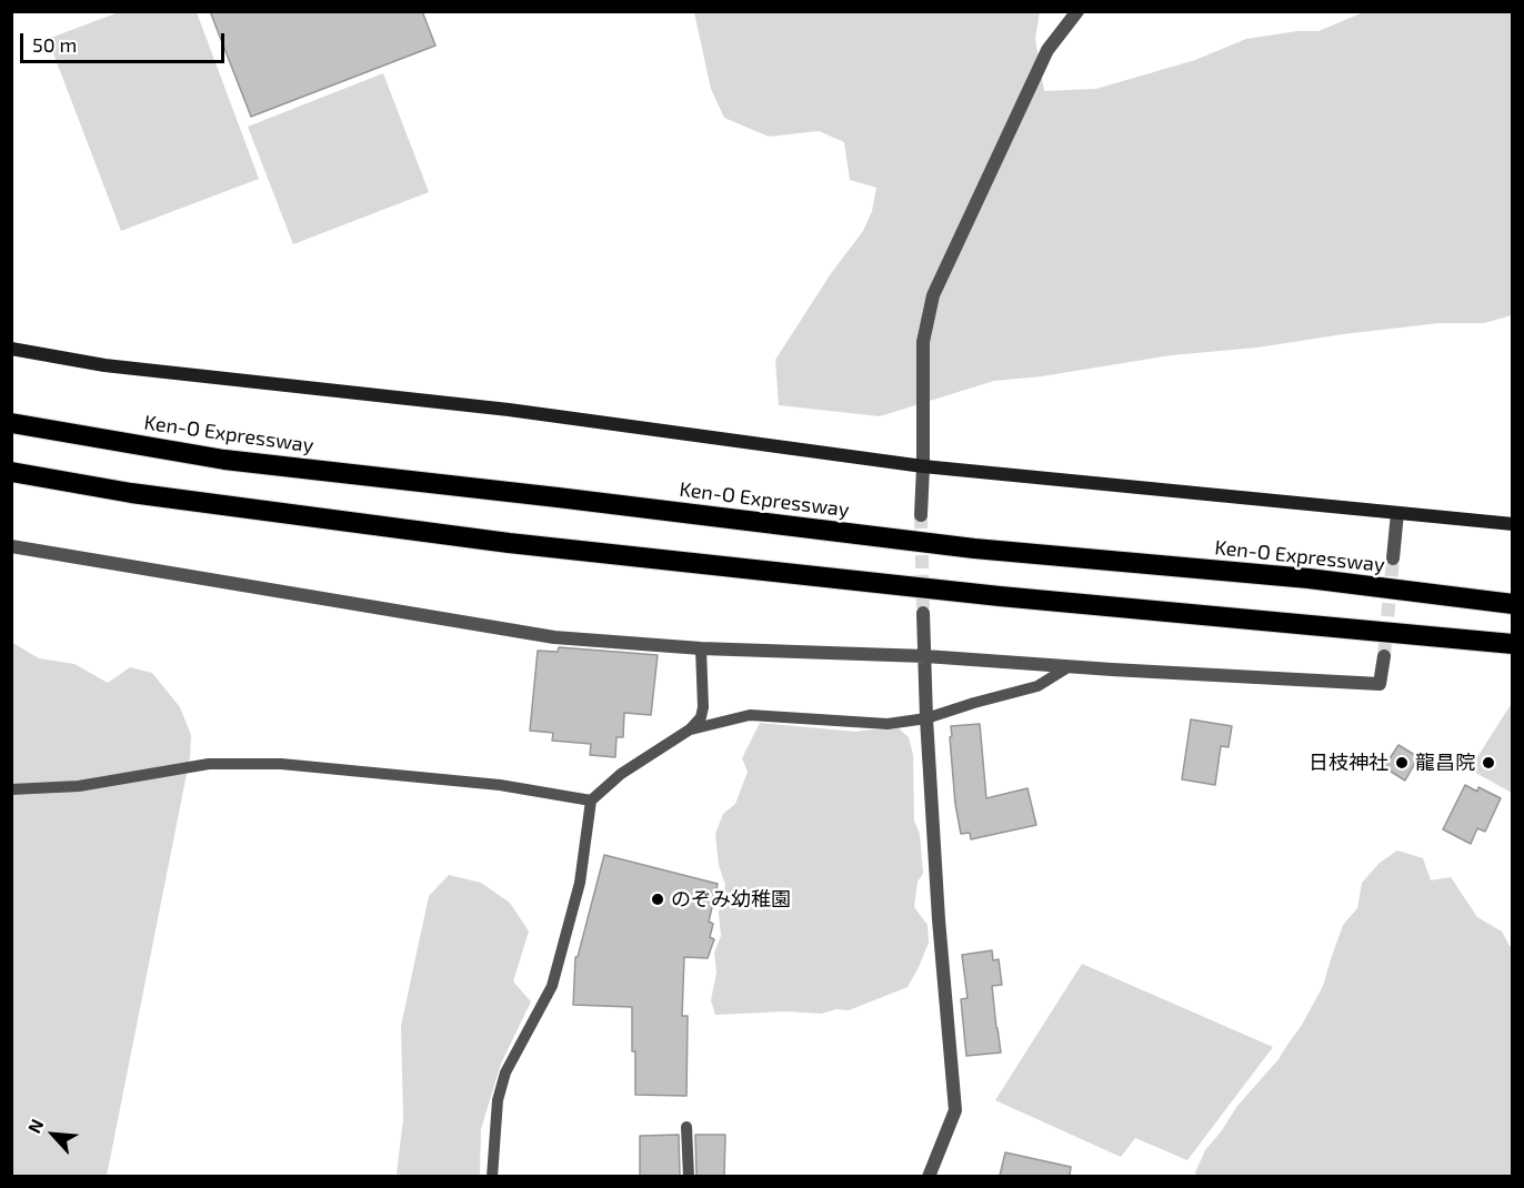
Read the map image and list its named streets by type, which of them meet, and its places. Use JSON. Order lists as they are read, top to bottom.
{
  "streets": {
    "highway": ["Ken-O Expressway"]
  },
  "places": ["日枝神社", "龍昌院", "のぞみ幼稚園"],
  "scale_bar": "50 m",
  "north": "top left"
}
